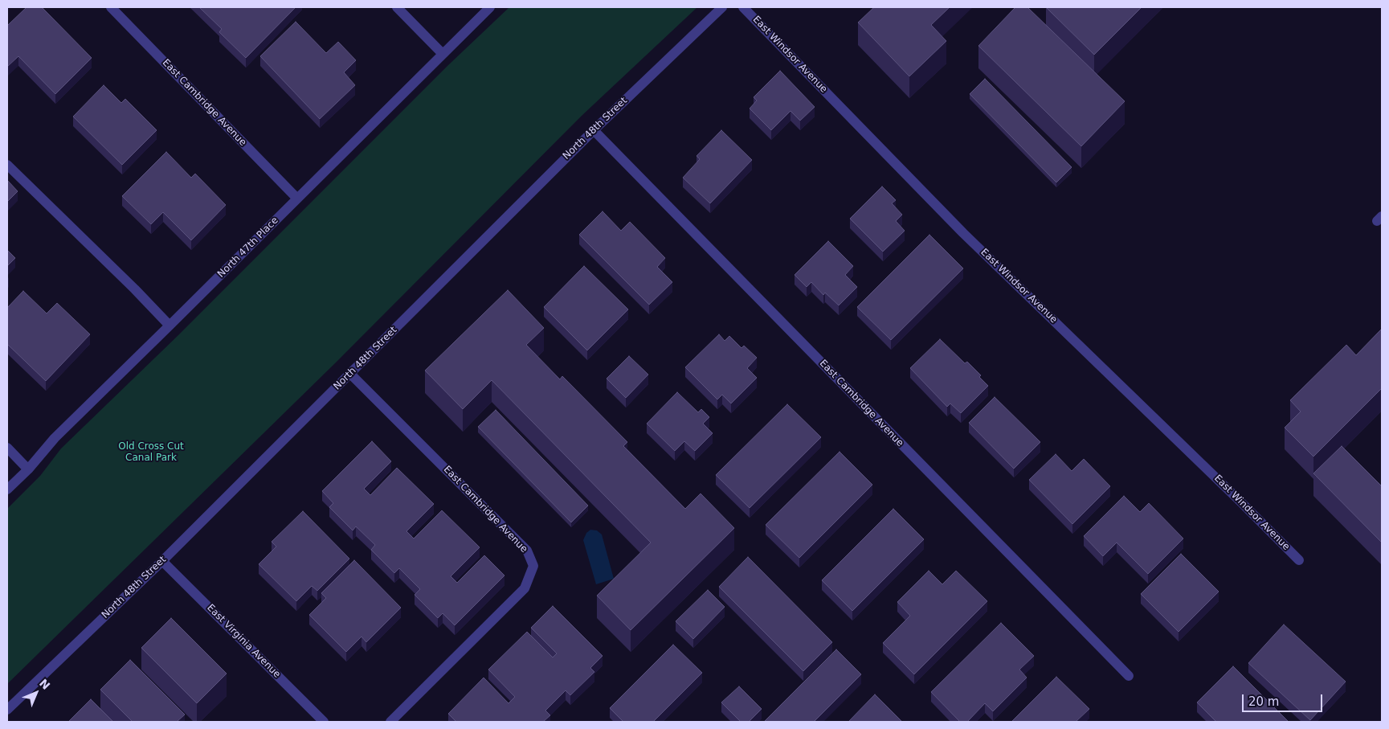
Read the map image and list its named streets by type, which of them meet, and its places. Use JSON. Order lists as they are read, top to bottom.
{
  "streets": {
    "street": [
      "East Windsor Avenue",
      "East Cambridge Avenue",
      "North 48th Street",
      "North 47th Place",
      "East Virginia Avenue"
    ]
  },
  "crossings": [
    ["East Cambridge Avenue", "North 48th Street"],
    ["East Cambridge Avenue", "North 47th Place"],
    ["North 48th Street", "East Virginia Avenue"]
  ],
  "parks": ["Old Cross Cut Canal Park"],
  "scale_bar": "20 m",
  "north": "top right"
}
